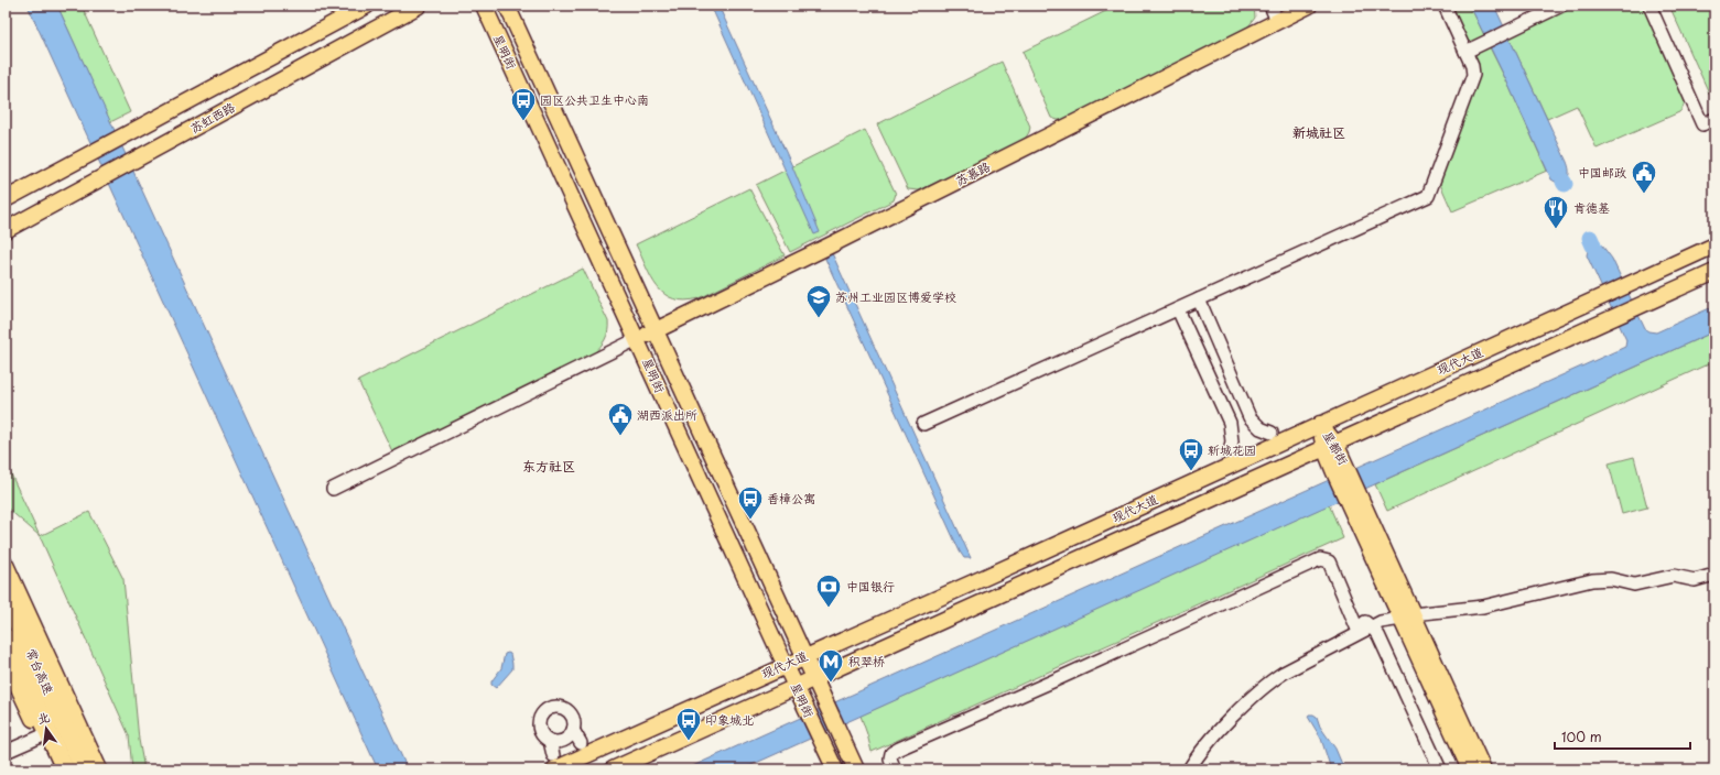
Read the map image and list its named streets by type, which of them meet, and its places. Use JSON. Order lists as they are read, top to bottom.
{
  "streets": {
    "highway": ["常台高速"],
    "main road": [
      "星明街",
      "苏虹西路",
      "苏慕路",
      "现代大道",
      "星都街"
    ]
  },
  "crossings": [
    ["星明街", "苏慕路"],
    ["星明街", "现代大道"],
    ["现代大道", "星都街"]
  ],
  "districts": ["新城社区", "东方社区"],
  "places": {
    "bus stop": [
      "园区公共卫生中心南",
      "新城花园",
      "香樟公寓",
      "印象城北"
    ],
    "public building": ["中国邮政", "湖西派出所"],
    "restaurant": ["肯德基"],
    "school or university": ["苏州工业园区博爱学校"],
    "bank": ["中国银行"],
    "metro station": ["积翠桥"]
  },
  "scale_bar": "100 m",
  "north": "top"
}
